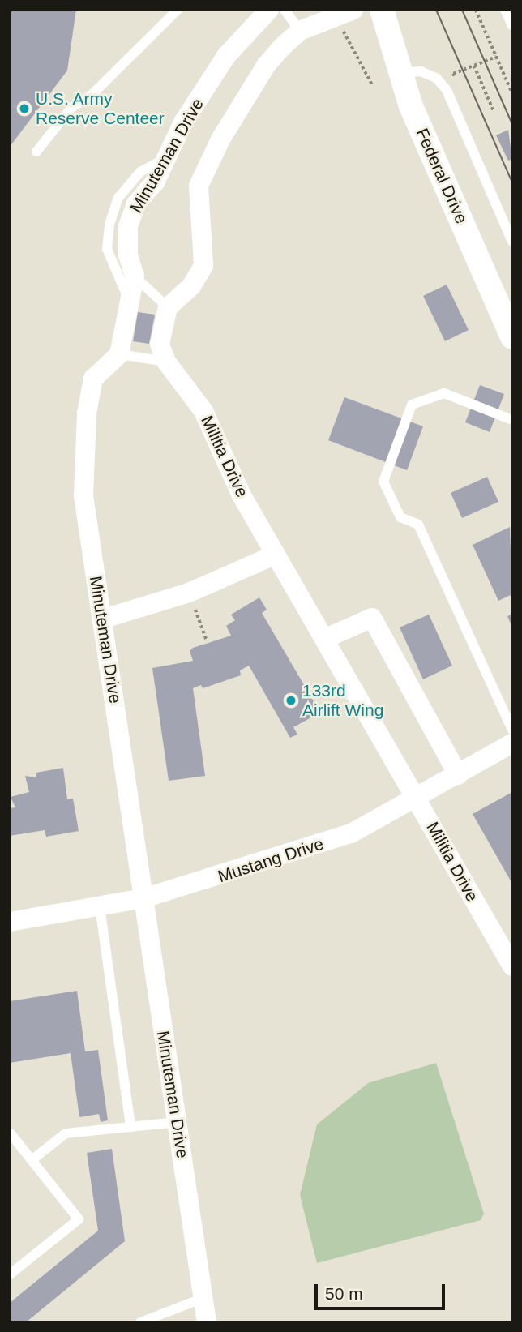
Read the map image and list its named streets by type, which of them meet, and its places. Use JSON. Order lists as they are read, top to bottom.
{
  "streets": {
    "street": [
      "Minuteman Drive",
      "Federal Drive",
      "Militia Drive",
      "Mustang Drive"
    ]
  },
  "crossings": [
    ["Minuteman Drive", "Mustang Drive"],
    ["Militia Drive", "Mustang Drive"]
  ],
  "places": ["U.S. Army Reserve Centeer", "133rd Airlift Wing"],
  "scale_bar": "50 m"
}
